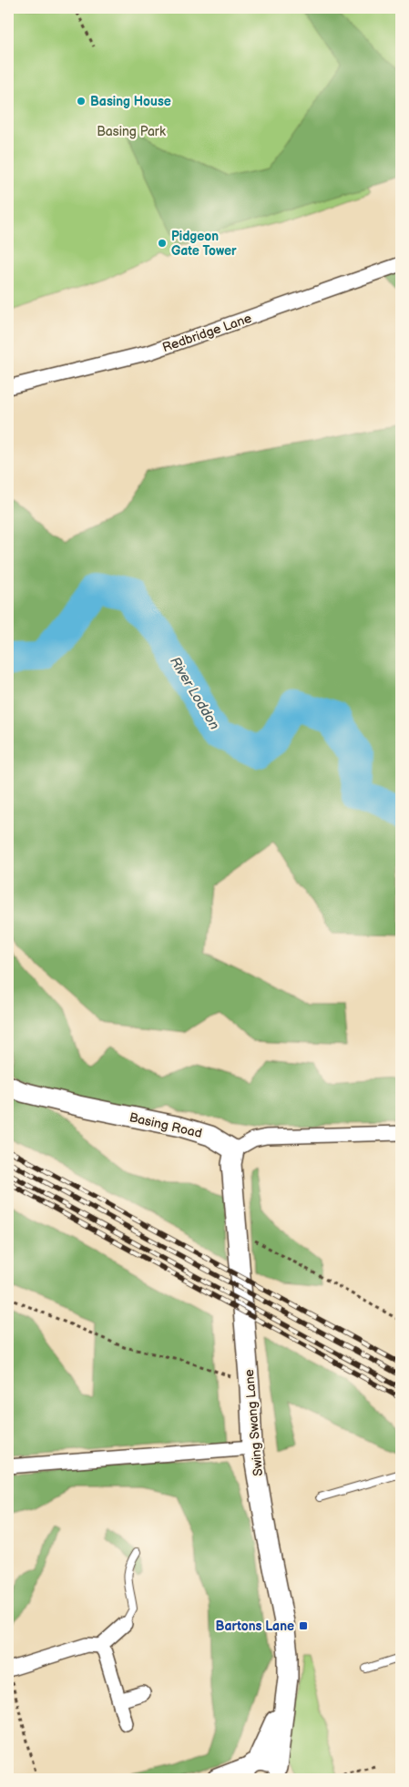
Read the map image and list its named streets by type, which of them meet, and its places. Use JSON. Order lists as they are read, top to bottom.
{
  "streets": {
    "street": ["Redbridge Lane", "Basing Road", "Swing Swang Lane"]
  },
  "crossings": [
    ["Basing Road", "Swing Swang Lane"]
  ],
  "water": ["River Loddon"],
  "parks": ["Basing Park"],
  "places": {
    "other": ["Basing House", "Pidgeon Gate Tower"],
    "transit": ["Bartons Lane"]
  }
}
